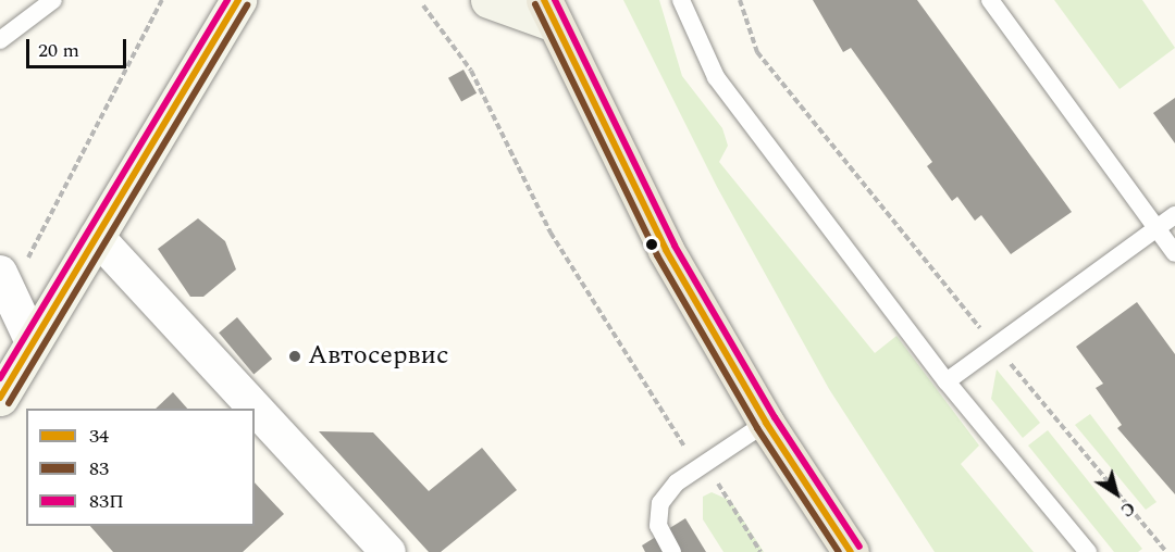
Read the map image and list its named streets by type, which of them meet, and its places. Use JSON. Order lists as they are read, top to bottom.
{
  "places": ["Автосервис"],
  "lines": ["transit line 34", "transit line 83П", "transit line 83"],
  "legend": ["34", "83", "83П"],
  "scale_bar": "20 m",
  "north": "bottom right"
}
